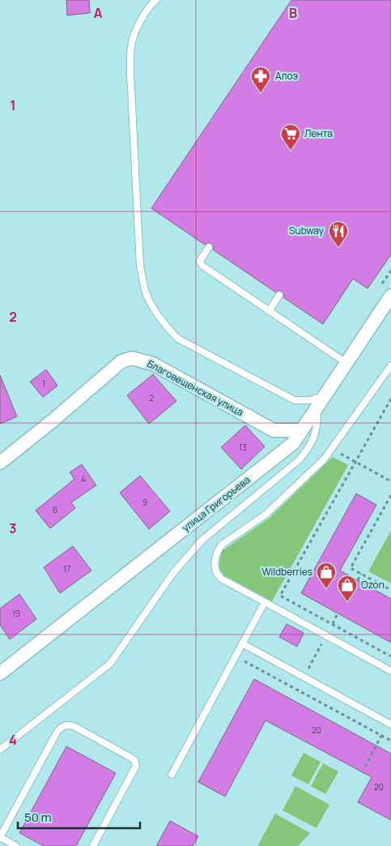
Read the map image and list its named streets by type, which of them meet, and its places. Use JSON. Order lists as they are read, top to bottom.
{
  "streets": {
    "street": ["Благовещенская улица", "улица Григорьева"]
  },
  "crossings": [
    ["Благовещенская улица", "улица Григорьева"]
  ],
  "places": {
    "pharmacy": ["Алоэ"],
    "supermarket": ["Лента"],
    "restaurant": ["Subway"],
    "shop": ["Wildberries", "Ozon"]
  },
  "house_numbers": [
    "1",
    "2",
    "13",
    "4",
    "9",
    "6",
    "17",
    "19",
    "20",
    "20"
  ],
  "scale_bar": "50 m",
  "grid": {
    "columns": ["A", "B"],
    "rows": [
      "1",
      "2",
      "3",
      "4"
    ]
  }
}
